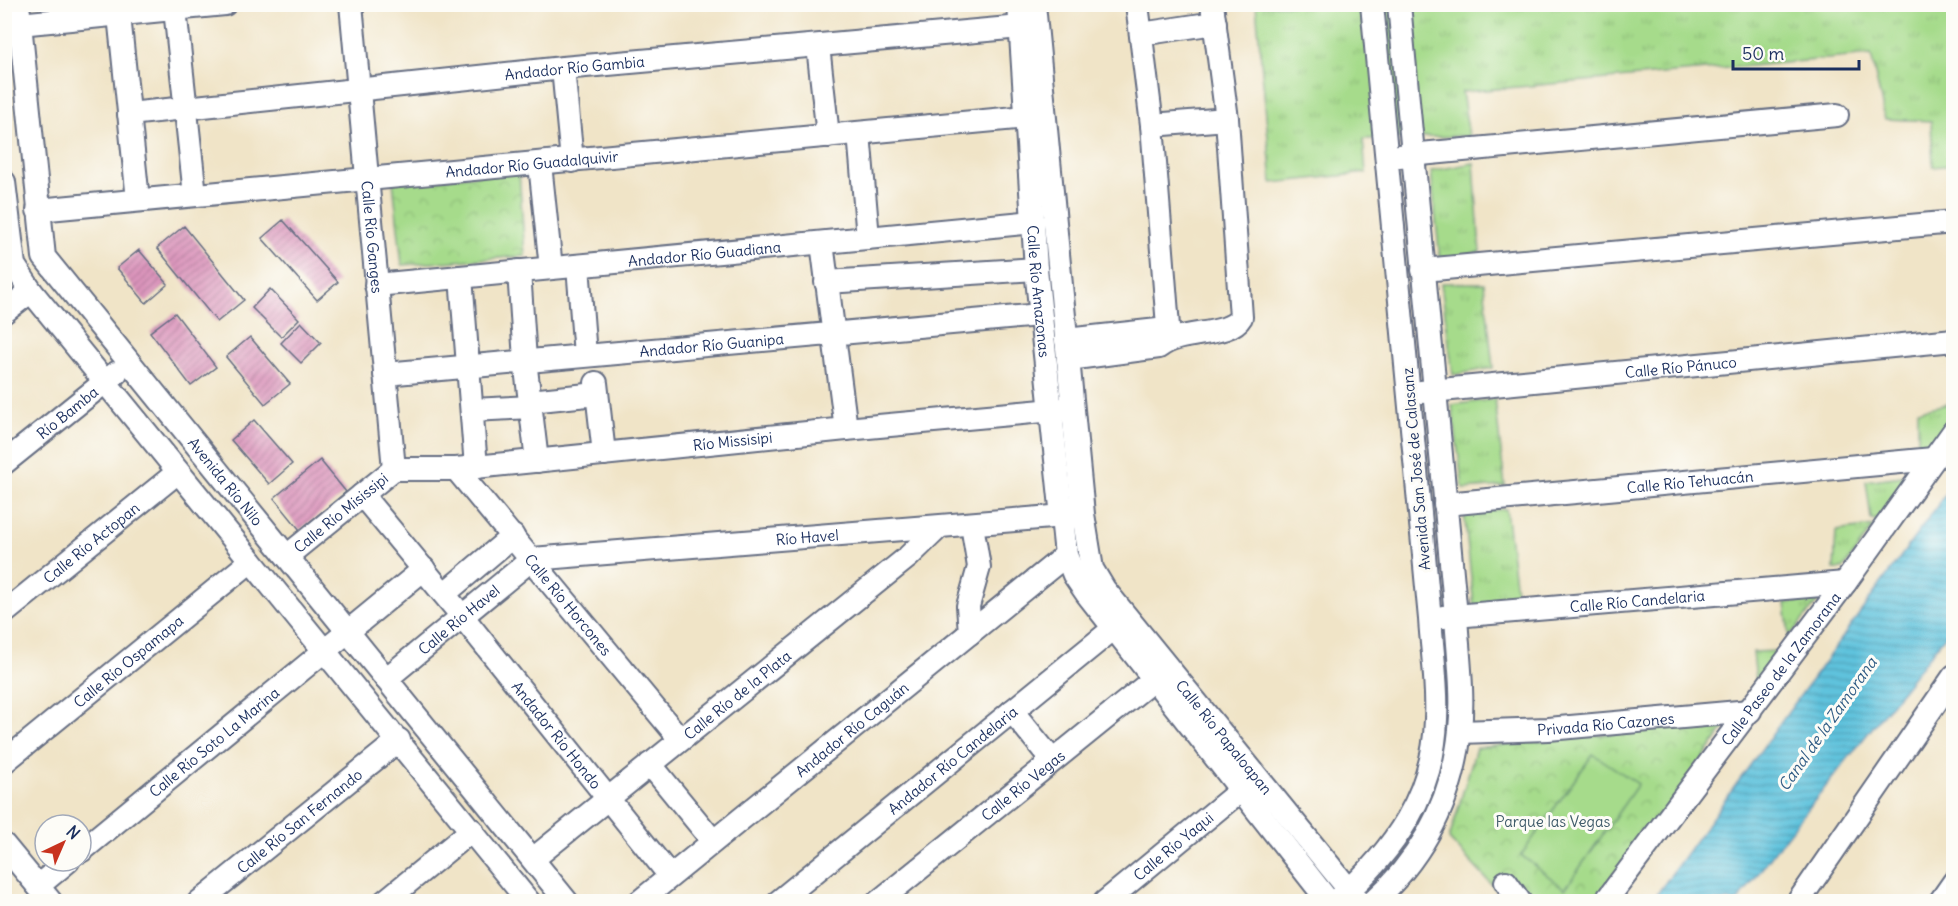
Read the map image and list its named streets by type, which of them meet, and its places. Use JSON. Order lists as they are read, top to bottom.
{
  "streets": {
    "street": [
      "Andador Río Gambia",
      "Andador Río Guadalquivir",
      "Calle Río Ganges",
      "Andador Río Guadiana",
      "Calle Río Amazonas",
      "Andador Río Guanipa",
      "Calle Río Pánuco",
      "Río Bamba",
      "Río Missisipi",
      "Avenida San José de Calasanz",
      "Avenida Río Nilo",
      "Calle Río Tehuacán",
      "Calle Río Misissipi",
      "Río Havel",
      "Calle Río Actopan",
      "Calle Río Candelaria",
      "Calle Río Horcones",
      "Calle Río Havel",
      "Calle Río Ospamapa",
      "Calle Paseo de la Zamorana",
      "Calle Río de la Plata",
      "Privada Río Cazones",
      "Andador Río Caguán",
      "Andador Río Hondo",
      "Calle Río Papaloapan",
      "Calle Río Soto La Marina",
      "Andador Río Candelaria",
      "Calle Río Vegas",
      "Calle Río San Fernando",
      "Calle Río Yaqui"
    ]
  },
  "crossings": [
    ["Andador Río Gambia", "Calle Río Ganges"],
    ["Andador Río Gambia", "Calle Río Amazonas"],
    ["Andador Río Guadalquivir", "Calle Río Ganges"],
    ["Andador Río Guadalquivir", "Calle Río Amazonas"],
    ["Andador Río Guadalquivir", "Avenida Río Nilo"],
    ["Calle Río Ganges", "Andador Río Guadiana"],
    ["Calle Río Ganges", "Andador Río Guanipa"],
    ["Calle Río Ganges", "Río Missisipi"],
    ["Calle Río Ganges", "Calle Río Misissipi"],
    ["Andador Río Guadiana", "Calle Río Amazonas"],
    ["Calle Río Amazonas", "Andador Río Guanipa"],
    ["Calle Río Amazonas", "Río Missisipi"],
    ["Calle Río Amazonas", "Río Havel"],
    ["Calle Río Amazonas", "Andador Río Caguán"],
    ["Calle Río Amazonas", "Calle Río Papaloapan"],
    ["Calle Río Pánuco", "Avenida San José de Calasanz"],
    ["Río Bamba", "Avenida Río Nilo"],
    ["Río Missisipi", "Calle Río Misissipi"],
    ["Río Missisipi", "Calle Río Horcones"],
    ["Avenida San José de Calasanz", "Calle Río Tehuacán"],
    ["Avenida San José de Calasanz", "Calle Río Candelaria"],
    ["Avenida San José de Calasanz", "Privada Río Cazones"],
    ["Avenida San José de Calasanz", "Calle Río Papaloapan"],
    ["Avenida Río Nilo", "Calle Río Misissipi"],
    ["Avenida Río Nilo", "Calle Río Actopan"],
    ["Avenida Río Nilo", "Calle Río Havel"],
    ["Avenida Río Nilo", "Calle Río Ospamapa"],
    ["Avenida Río Nilo", "Calle Río de la Plata"],
    ["Avenida Río Nilo", "Calle Río Soto La Marina"],
    ["Avenida Río Nilo", "Calle Río San Fernando"],
    ["Calle Río Tehuacán", "Calle Paseo de la Zamorana"],
    ["Calle Río Misissipi", "Andador Río Hondo"],
    ["Río Havel", "Calle Río Horcones"],
    ["Río Havel", "Calle Río Havel"],
    ["Río Havel", "Calle Río de la Plata"],
    ["Calle Río Candelaria", "Calle Paseo de la Zamorana"],
    ["Calle Río Horcones", "Calle Río Havel"],
    ["Calle Río Horcones", "Calle Río de la Plata"],
    ["Calle Río Havel", "Andador Río Hondo"],
    ["Calle Paseo de la Zamorana", "Privada Río Cazones"],
    ["Calle Río de la Plata", "Andador Río Hondo"],
    ["Andador Río Caguán", "Andador Río Hondo"],
    ["Andador Río Caguán", "Calle Río Papaloapan"],
    ["Andador Río Hondo", "Calle Río Soto La Marina"],
    ["Calle Río Papaloapan", "Andador Río Candelaria"],
    ["Calle Río Papaloapan", "Calle Río Vegas"],
    ["Calle Río Papaloapan", "Calle Río Yaqui"]
  ],
  "water": ["Canal de la Zamorana"],
  "parks": ["Parque las Vegas"],
  "scale_bar": "50 m",
  "north": "top right"
}
